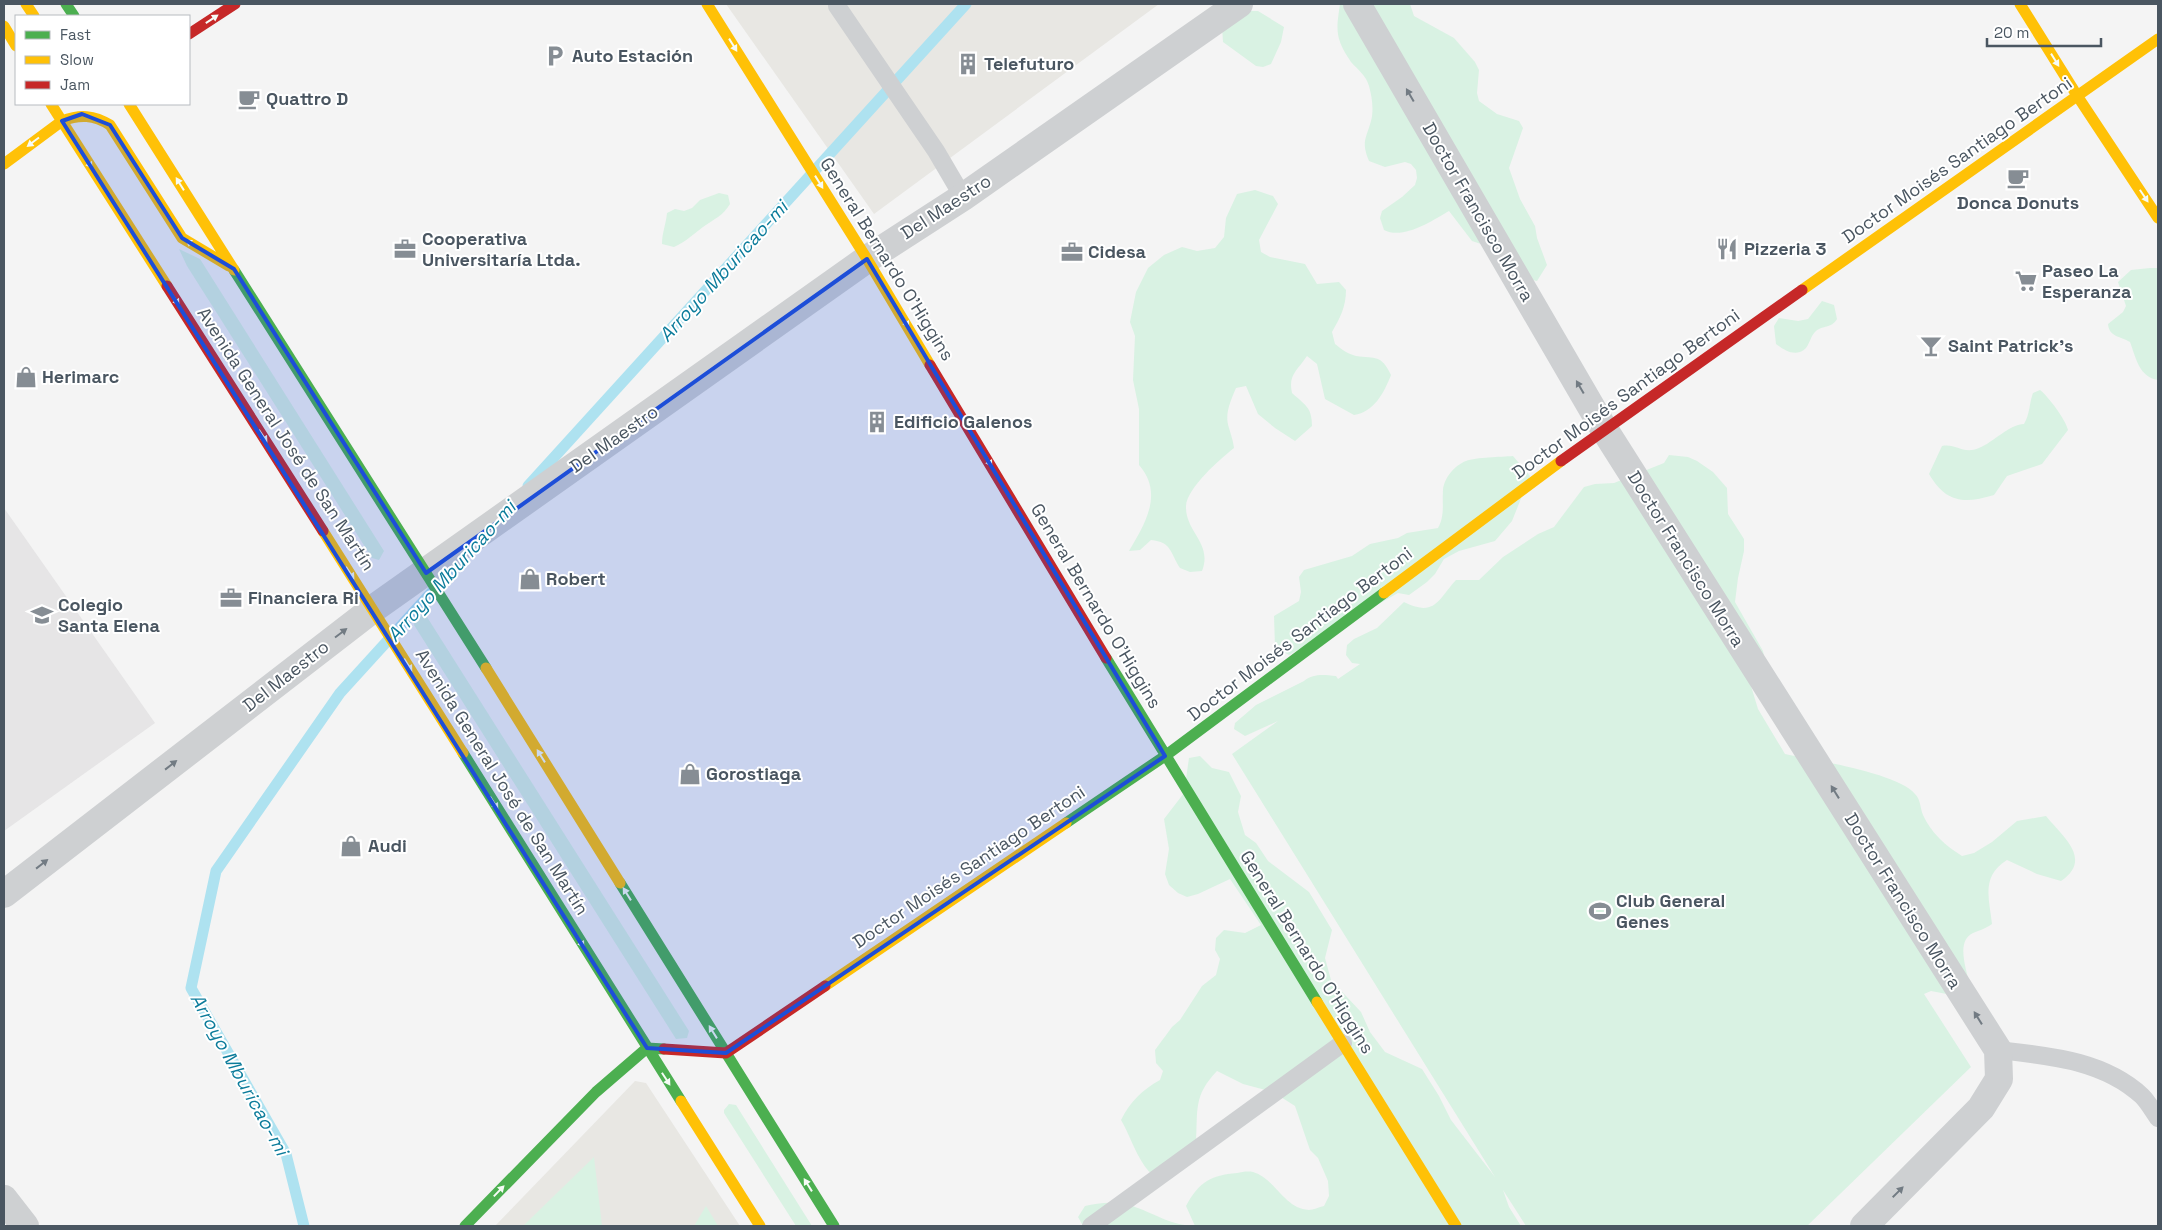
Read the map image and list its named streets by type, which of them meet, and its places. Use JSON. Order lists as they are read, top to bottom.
{
  "streets": {
    "main road": ["Doctor Moisés Santiago Bertoni", "General Bernardo O'Higgins", "Avenida General José de San Martín"],
    "street": ["Del Maestro", "Doctor Francisco Morra"]
  },
  "crossings": [
    ["Doctor Moisés Santiago Bertoni", "Doctor Francisco Morra"],
    ["Doctor Moisés Santiago Bertoni", "General Bernardo O'Higgins"],
    ["Del Maestro", "General Bernardo O'Higgins"],
    ["Del Maestro", "Avenida General José de San Martín"]
  ],
  "one_way": ["Doctor Francisco Morra", "General Bernardo O'Higgins"],
  "water": ["Arroyo Mburicao-mi"],
  "places": {
    "parking": ["Auto Estación"],
    "building": ["Telefuturo", "Edificio Galenos"],
    "cafe": ["Quattro D", "Donca Donuts"],
    "office": ["Cooperativa Universitaría Ltda.", "Cidesa", "Financiera Ri"],
    "restaurant": ["Pizzeria 3"],
    "supermarket": ["Paseo La Esperanza"],
    "bar": ["Saint Patrick's"],
    "shop": [
      "Herimarc",
      "Robert",
      "Gorostiaga",
      "Audi"
    ],
    "school or university": ["Colegio Santa Elena"],
    "sports": ["Club General Genes"]
  },
  "legend": ["Fast", "Slow", "Jam"],
  "scale_bar": "20 m"
}
